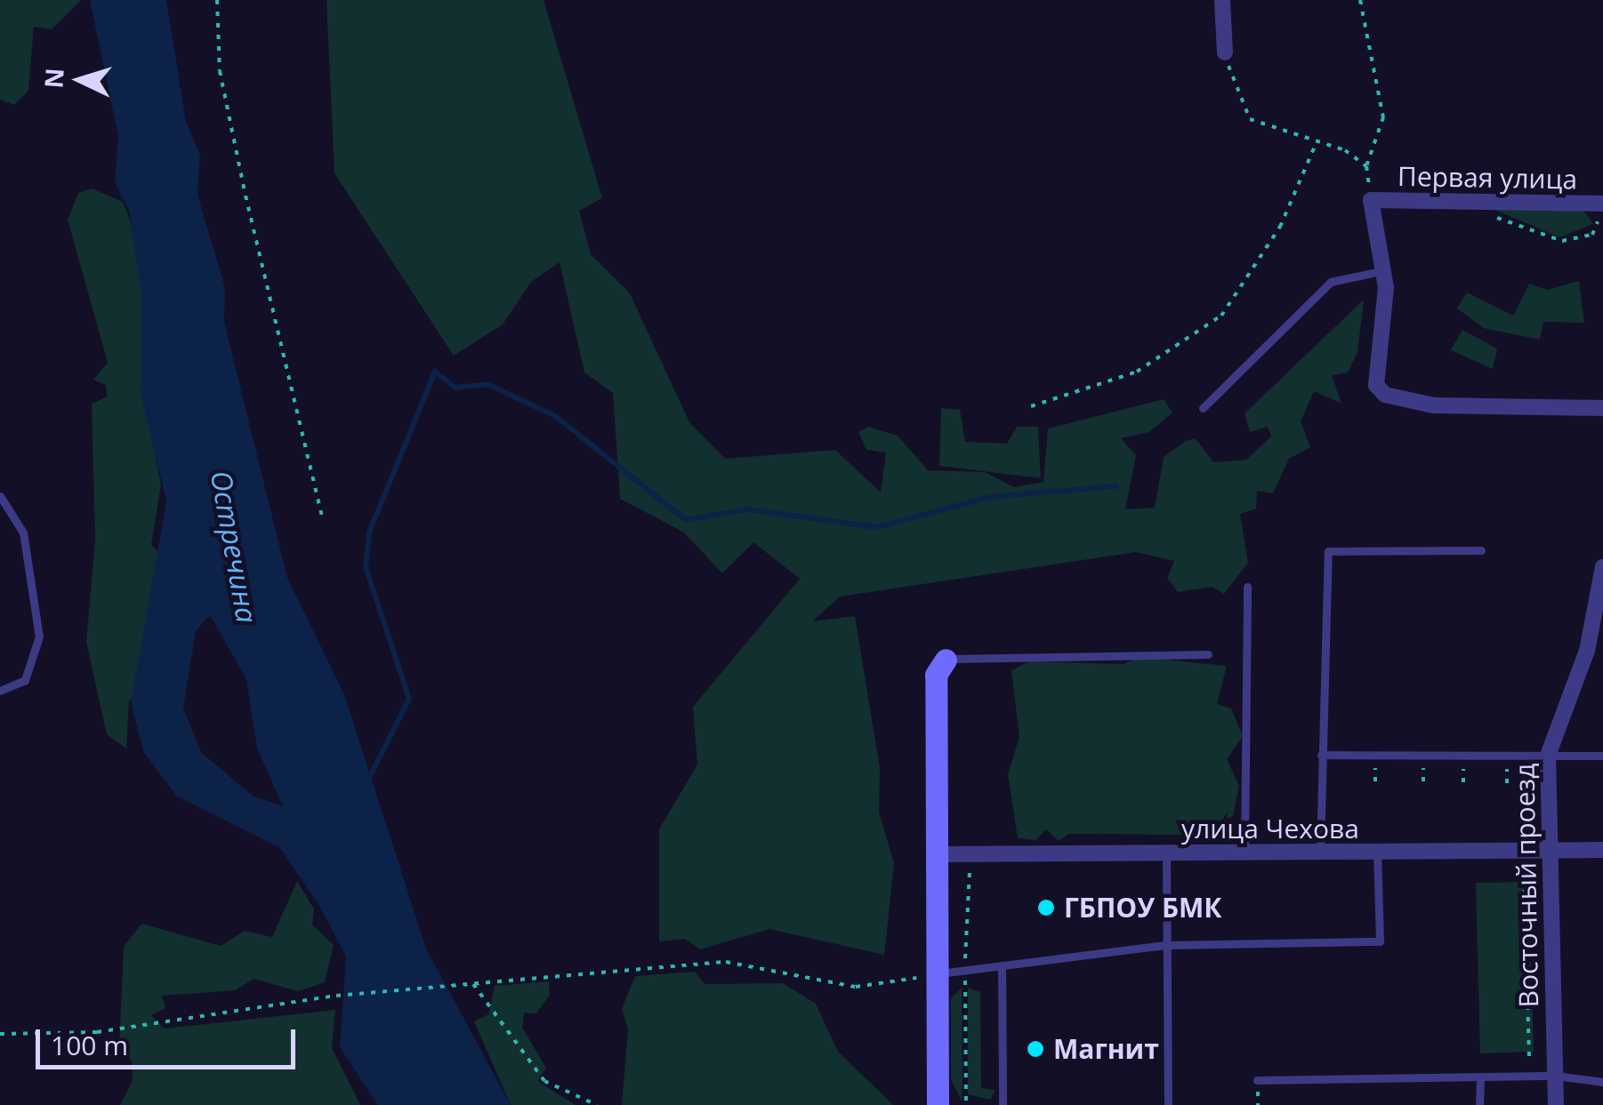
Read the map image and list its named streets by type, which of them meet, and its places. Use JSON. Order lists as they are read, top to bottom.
{
  "streets": {
    "street": ["Первая улица", "улица Чехова", "Восточный проезд"]
  },
  "crossings": [
    ["улица Чехова", "Восточный проезд"]
  ],
  "water": ["Остречина"],
  "places": ["ГБПОУ БМК", "Магнит"],
  "scale_bar": "100 m",
  "north": "left"
}
